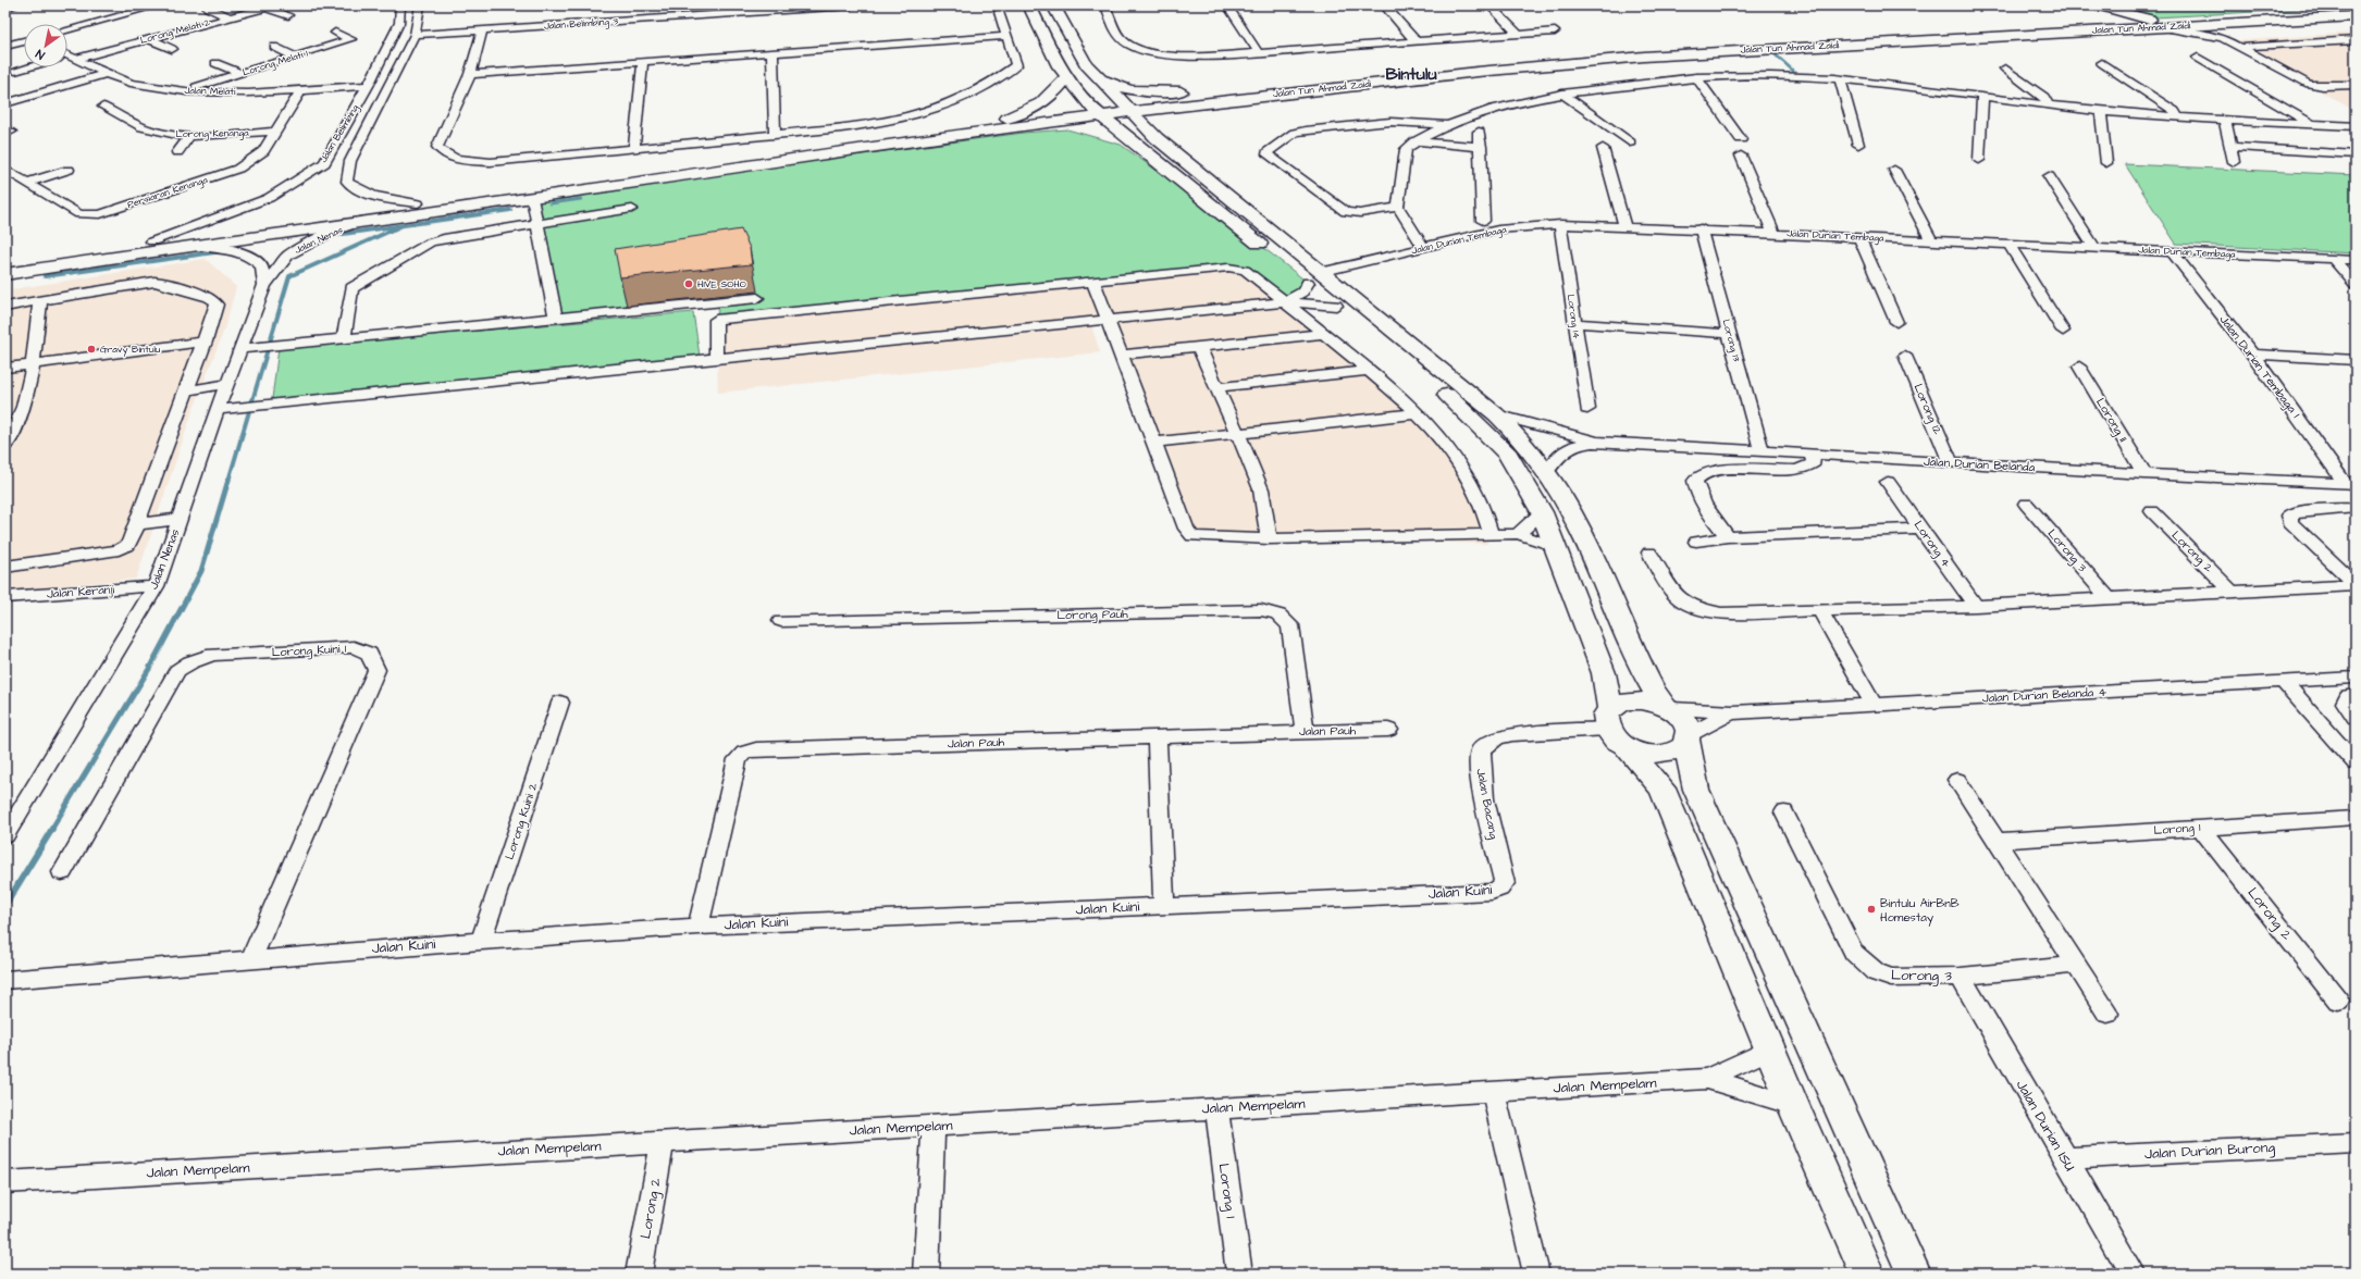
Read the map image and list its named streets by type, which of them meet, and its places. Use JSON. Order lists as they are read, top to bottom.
{
  "streets": {
    "main road": ["Jalan Tun Ahmad Zaidi"],
    "street": [
      "Jalan Belimbing 3",
      "Lorong Melati 2",
      "Lorong Melati 1",
      "Jalan Melati",
      "Lorong Kenanga",
      "Jalan Belimbing",
      "Persiaran Kenanga",
      "Jalan Durian Tembaga",
      "Jalan Nenas",
      "Lorong 14",
      "Lorong 13",
      "Jalan Durian Tembaga 1",
      "Lorong 12",
      "Lorong 11",
      "Jalan Durian Belanda",
      "Lorong 4",
      "Lorong 3",
      "Lorong 2",
      "Jalan Keranji",
      "Lorong Pauh",
      "Lorong Kuini 1",
      "Jalan Durian Belanda 4",
      "Jalan Pauh",
      "Jalan Bacang",
      "Lorong Kuini 2",
      "Lorong 1",
      "Jalan Kuini",
      "Jalan Mempelam",
      "Jalan Durian ISU",
      "Jalan Durian Burong"
    ]
  },
  "crossings": [
    ["Jalan Belimbing 3", "Jalan Belimbing"],
    ["Lorong Melati 1", "Jalan Melati"],
    ["Jalan Melati", "Jalan Belimbing"],
    ["Jalan Melati", "Persiaran Kenanga"],
    ["Lorong Kenanga", "Persiaran Kenanga"],
    ["Jalan Durian Tembaga", "Lorong 14"],
    ["Jalan Durian Tembaga", "Lorong 13"],
    ["Jalan Durian Tembaga", "Jalan Durian Tembaga 1"],
    ["Jalan Nenas", "Jalan Keranji"],
    ["Lorong 13", "Jalan Durian Belanda"],
    ["Jalan Durian Tembaga 1", "Jalan Durian Belanda"],
    ["Lorong 12", "Jalan Durian Belanda"],
    ["Lorong 11", "Jalan Durian Belanda"],
    ["Lorong 3", "Jalan Durian ISU"],
    ["Lorong 2", "Lorong 1"],
    ["Lorong 2", "Jalan Mempelam"],
    ["Lorong Pauh", "Jalan Pauh"],
    ["Lorong Kuini 1", "Jalan Kuini"],
    ["Jalan Durian Belanda 4", "Jalan Bacang"],
    ["Jalan Pauh", "Jalan Kuini"],
    ["Jalan Bacang", "Jalan Kuini"],
    ["Lorong Kuini 2", "Jalan Kuini"],
    ["Lorong 1", "Jalan Mempelam"],
    ["Jalan Durian ISU", "Jalan Durian Burong"]
  ],
  "districts": ["Bintulu"],
  "places": ["HIVE SOHO", "Gravy Bintulu", "Bintulu AirBnB Homestay"],
  "north": "bottom left"
}
